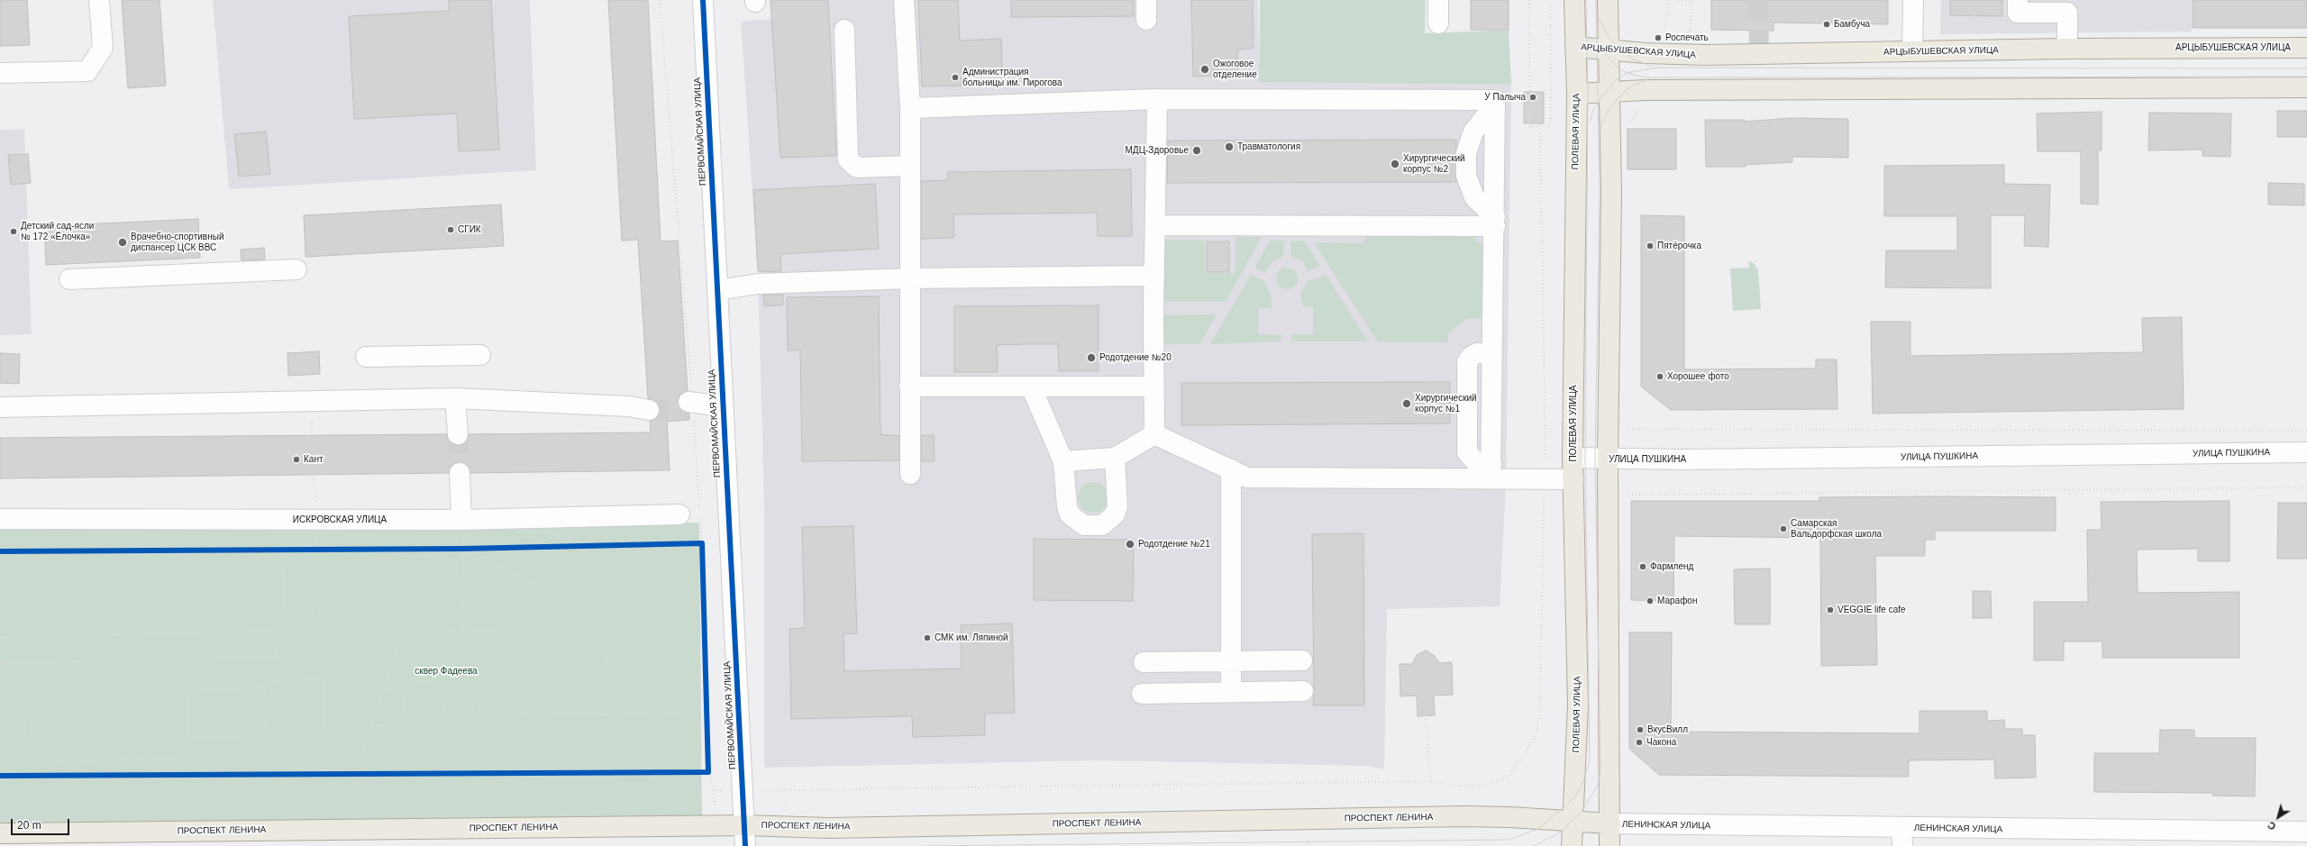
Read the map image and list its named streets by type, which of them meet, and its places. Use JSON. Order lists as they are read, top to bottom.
{
  "streets": {
    "main road": ["АРЦЫБУШЕВСКАЯ УЛИЦА", "ПОЛЕВАЯ УЛИЦА", "ПРОСПЕКТ ЛЕНИНА"],
    "street": [
      "ПЕРВОМАЙСКАЯ УЛИЦА",
      "УЛИЦА ПУШКИНА",
      "ИСКРОВСКАЯ УЛИЦА",
      "ЛЕНИНСКАЯ УЛИЦА"
    ]
  },
  "crossings": [
    ["АРЦЫБУШЕВСКАЯ УЛИЦА", "ПОЛЕВАЯ УЛИЦА"],
    ["ПЕРВОМАЙСКАЯ УЛИЦА", "ПРОСПЕКТ ЛЕНИНА"],
    ["ПОЛЕВАЯ УЛИЦА", "УЛИЦА ПУШКИНА"],
    ["ПОЛЕВАЯ УЛИЦА", "ПРОСПЕКТ ЛЕНИНА"],
    ["ПРОСПЕКТ ЛЕНИНА", "ЛЕНИНСКАЯ УЛИЦА"]
  ],
  "parks": ["сквер Фадеева"],
  "places": [
    "Бамбуча",
    "Роспечать",
    "Ожоговое отделение",
    "Администрация больницы им. Пирогова",
    "У Палыча",
    "Травматология",
    "МДЦ-Здоровье",
    "Хирургический корпус №2",
    "СГИК",
    "Детский сад-ясли № 172 «Ёлочка»",
    "Врачебно-спортивный диспансер ЦСК ВВС",
    "Пятёрочка",
    "Родотдение №20",
    "Хорошее фото",
    "Хирургический корпус №1",
    "Кант",
    "Самарская Вальдорфская школа",
    "Родотдение №21",
    "Фармленд",
    "Марафон",
    "VEGGIE life cafe",
    "СМК им. Ляпиной",
    "ВкусВилл",
    "Чакона"
  ],
  "scale_bar": "20 m",
  "north": "bottom left"
}
